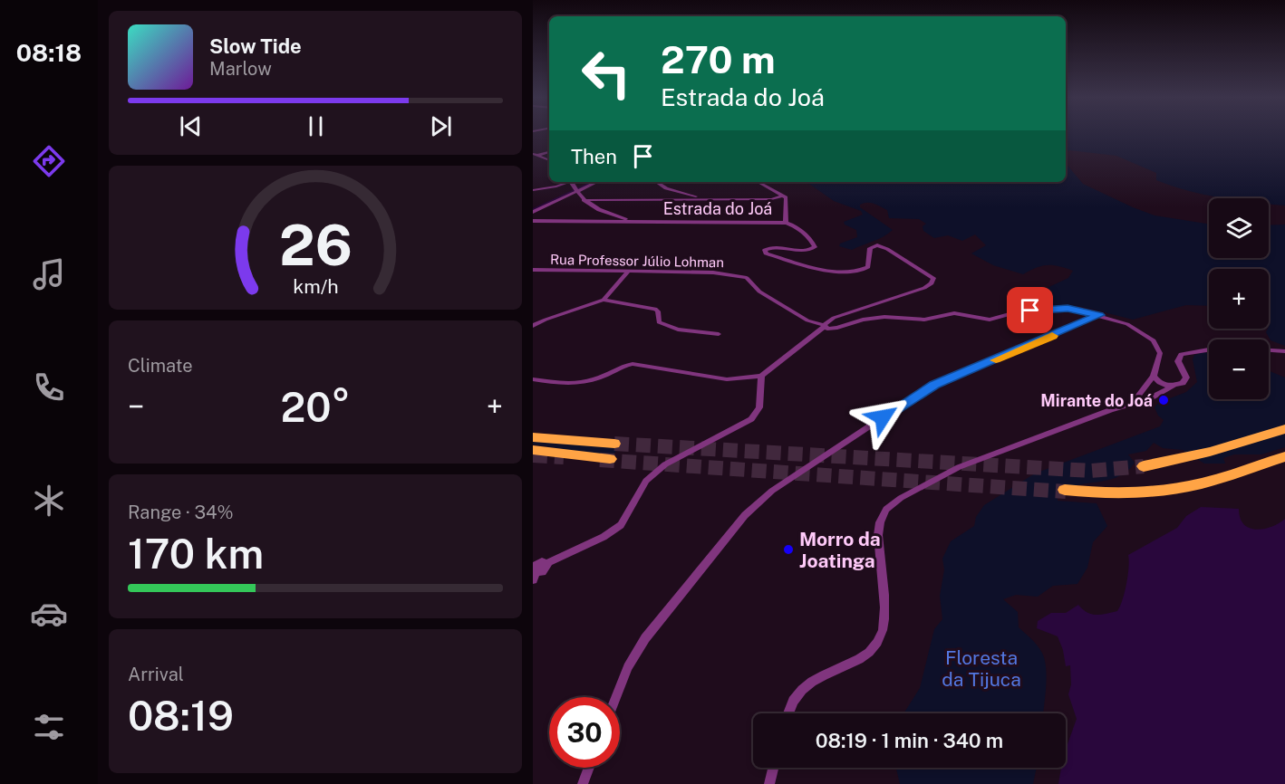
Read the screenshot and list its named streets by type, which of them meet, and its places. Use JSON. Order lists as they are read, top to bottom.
{
  "streets": {
    "street": ["Estrada do Joá", "Rua Professor Júlio Lohman"]
  },
  "parks": ["Floresta da Tijuca"],
  "places": ["Mirante do Joá", "Morro da Joatinga"],
  "page": {
    "tabs": "08:18",
    "turn": ["270 m", "Estrada do Joá"],
    "song": ["Slow Tide", "Marlow"],
    "then": "Then",
    "map_buttons": ["+", "−"],
    "tile": [
      "Climate",
      ["Range · 34%", "170 km"],
      ["Arrival", "08:19"]
    ],
    "heat": ["−", "20°", "+"],
    "limit": "30",
    "trip": "08:19 · 1 min · 340 m",
    "gauge": ["26", "km/h"]
  }
}
